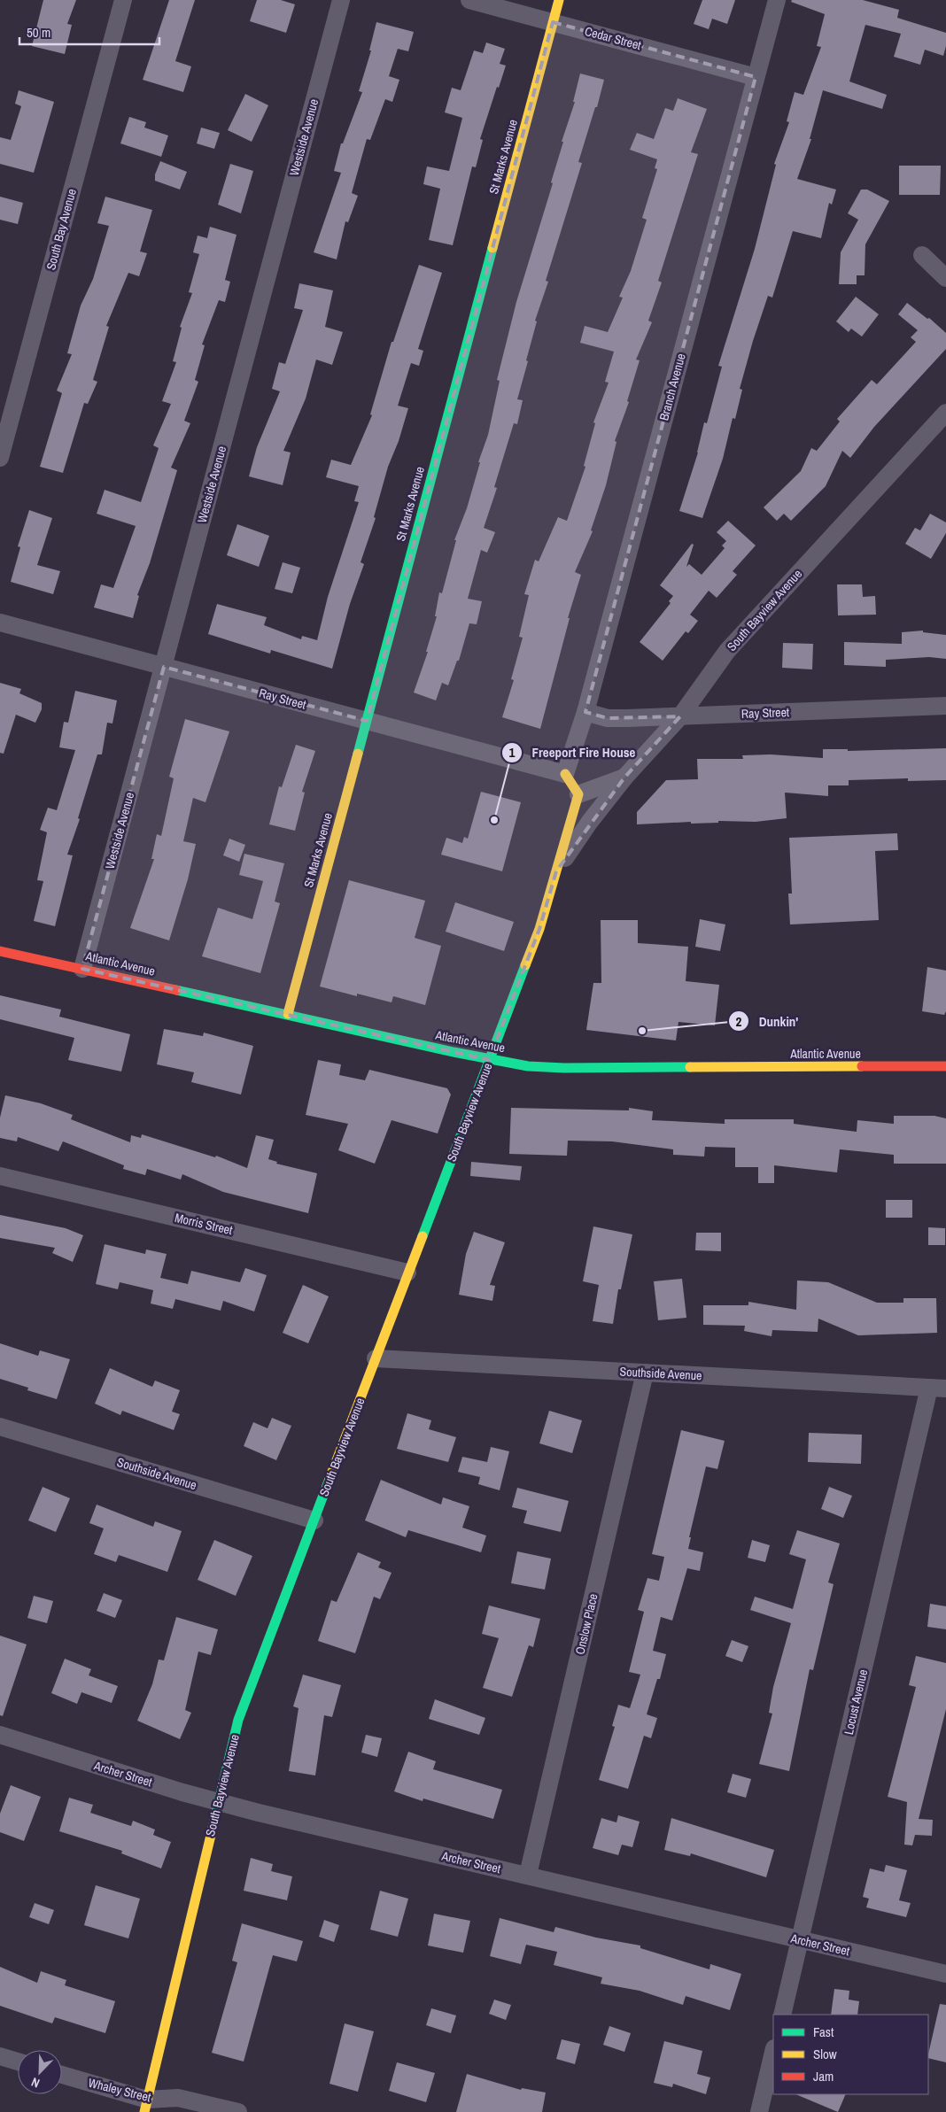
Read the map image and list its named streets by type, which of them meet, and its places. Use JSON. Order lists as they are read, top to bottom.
{
  "streets": {
    "street": [
      "Cedar Street",
      "Westside Avenue",
      "St Marks Avenue",
      "South Bay Avenue",
      "Branch Avenue",
      "South Bayview Avenue",
      "Ray Street",
      "Atlantic Avenue",
      "Morris Street",
      "Southside Avenue",
      "Onslow Place",
      "Locust Avenue",
      "Archer Street",
      "Whaley Street"
    ]
  },
  "crossings": [
    ["Cedar Street", "St Marks Avenue"],
    ["Cedar Street", "Branch Avenue"],
    ["Westside Avenue", "Ray Street"],
    ["Westside Avenue", "Atlantic Avenue"],
    ["St Marks Avenue", "Ray Street"],
    ["St Marks Avenue", "Atlantic Avenue"],
    ["Branch Avenue", "Ray Street"],
    ["South Bayview Avenue", "Ray Street"],
    ["South Bayview Avenue", "Atlantic Avenue"],
    ["South Bayview Avenue", "Morris Street"],
    ["South Bayview Avenue", "Southside Avenue"],
    ["South Bayview Avenue", "Archer Street"],
    ["South Bayview Avenue", "Whaley Street"],
    ["Southside Avenue", "Onslow Place"],
    ["Southside Avenue", "Locust Avenue"],
    ["Onslow Place", "Archer Street"],
    ["Locust Avenue", "Archer Street"]
  ],
  "places": ["Freeport Fire House", "Dunkin'"],
  "legend": ["Fast", "Slow", "Jam"],
  "scale_bar": "50 m",
  "north": "bottom left"
}
